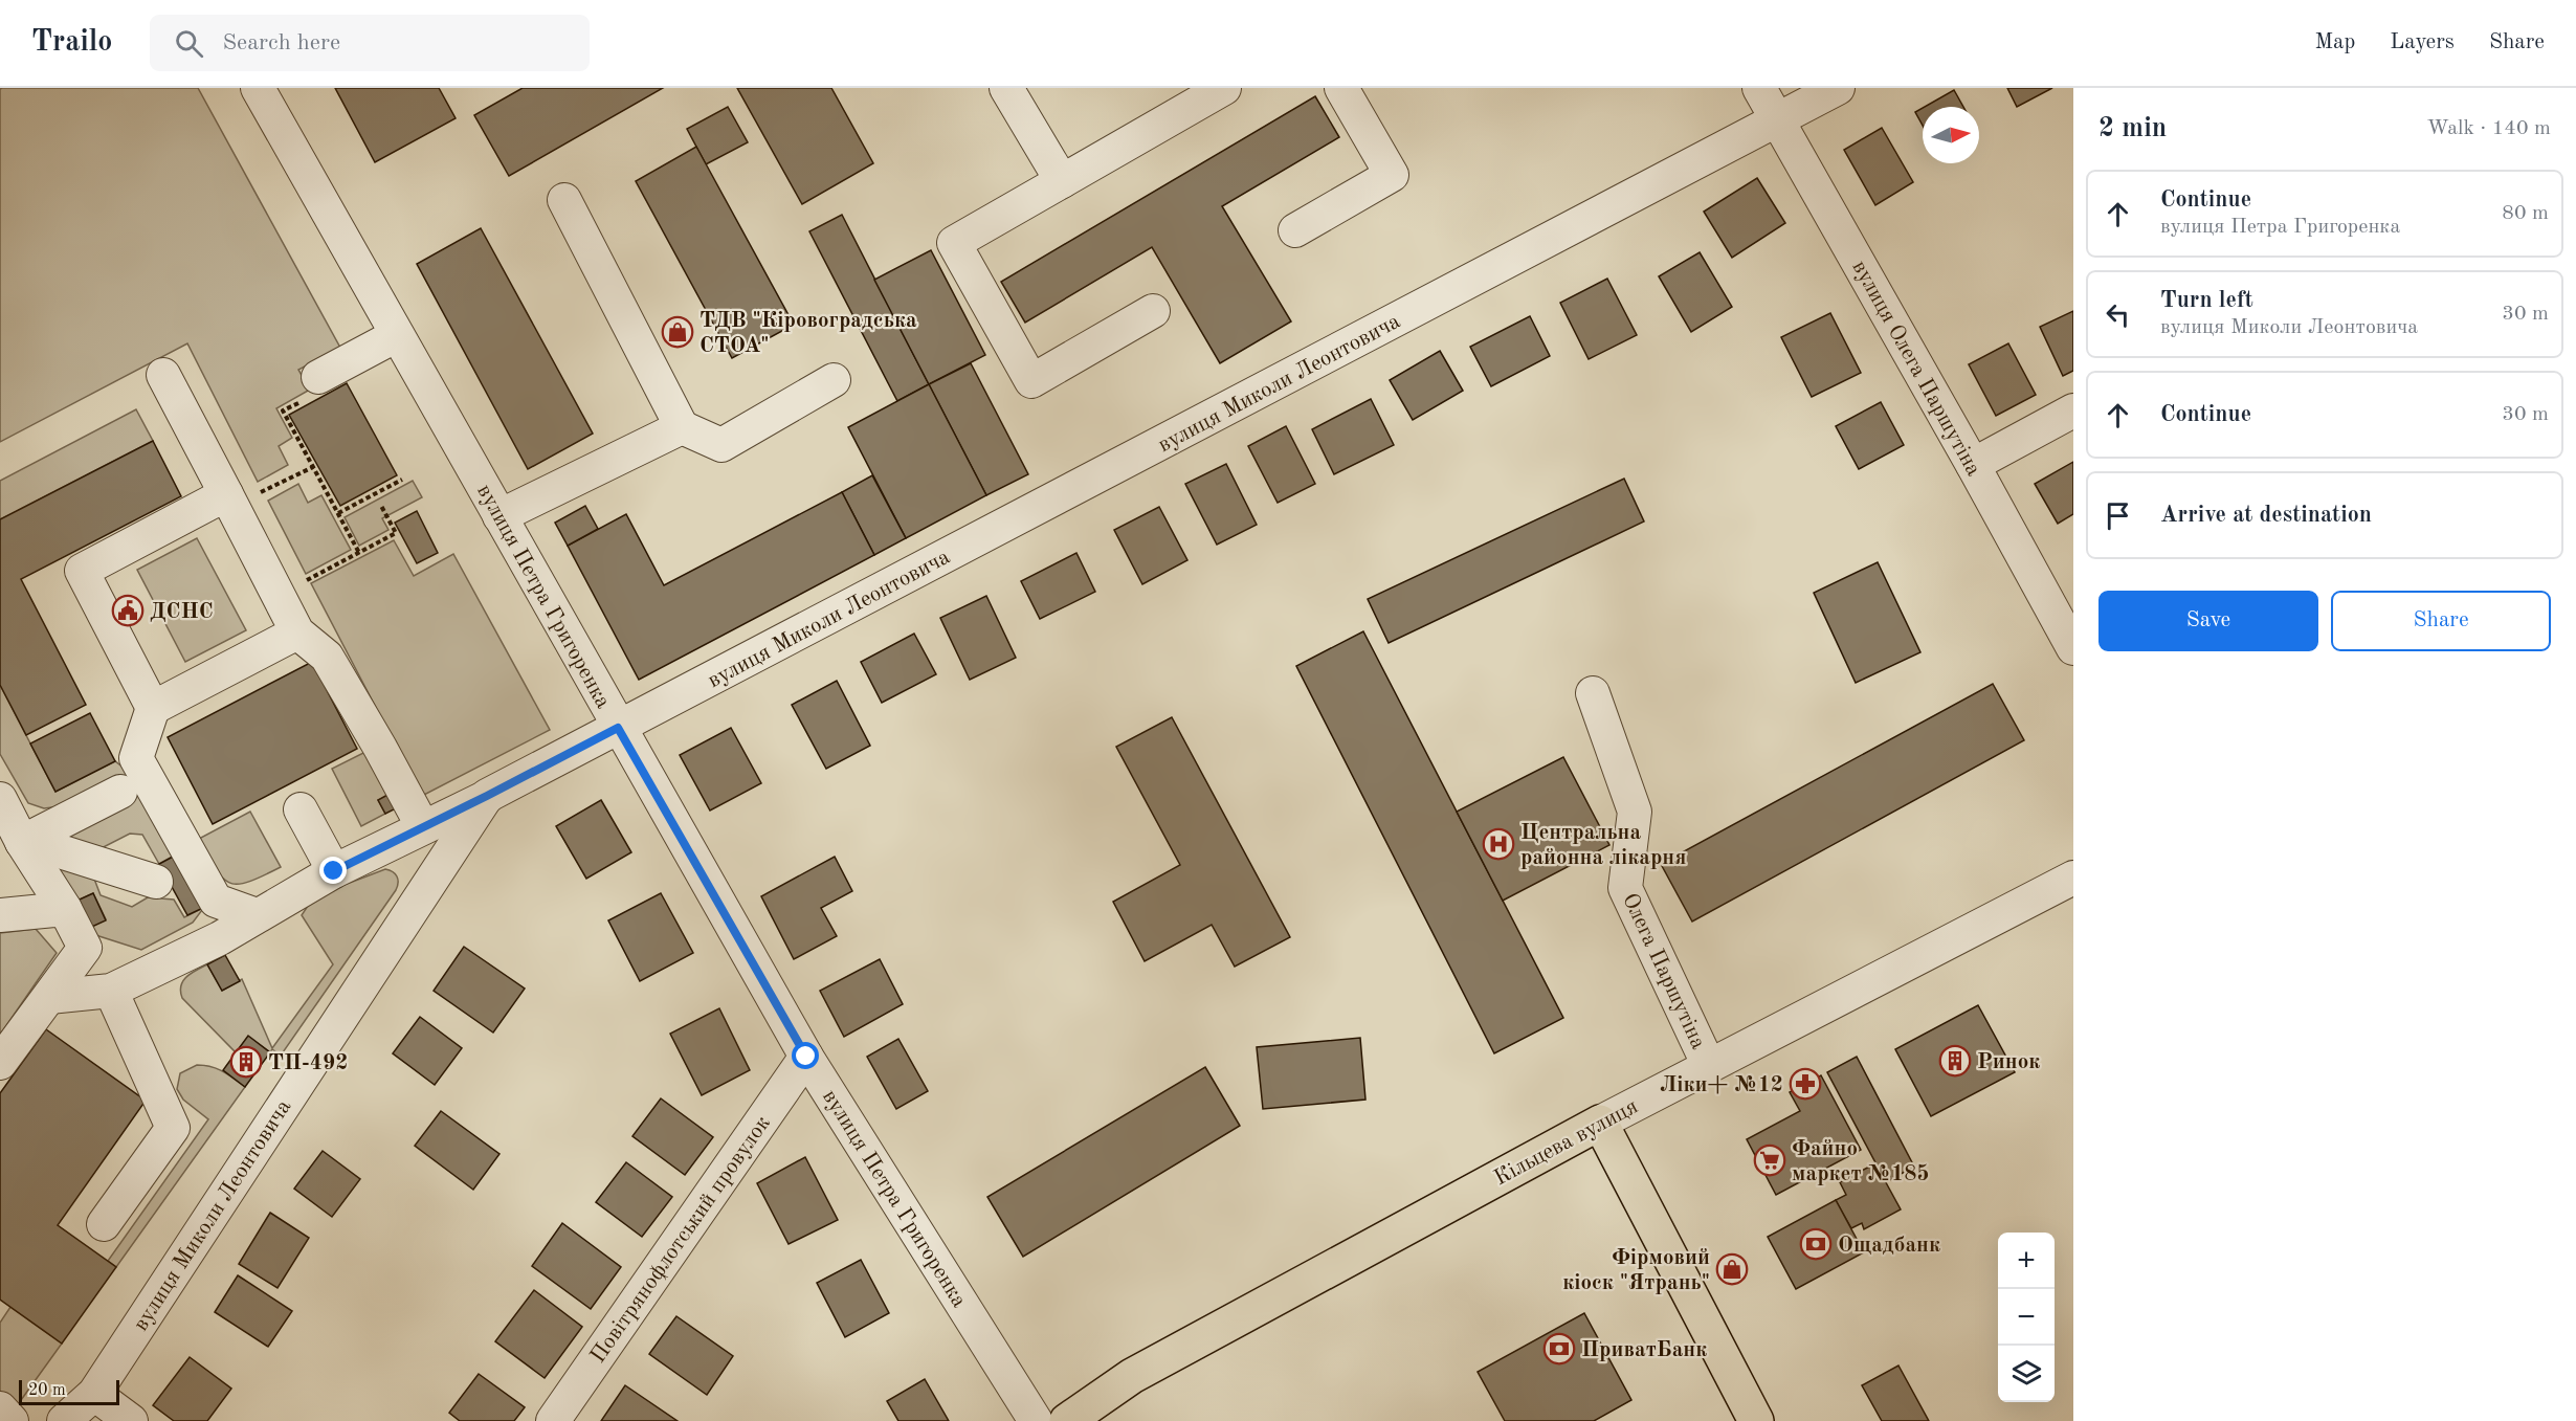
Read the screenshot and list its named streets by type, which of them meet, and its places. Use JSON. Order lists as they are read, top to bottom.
{
  "streets": {
    "main road": ["Кільцева вулиця"],
    "street": [
      "вулиця Олега Паршутіна",
      "вулиця Миколи Леонтовича",
      "вулиця Петра Григоренка",
      "Олега Паршутіна",
      "Повітрянофлотський провулок"
    ]
  },
  "crossings": [
    ["вулиця Олега Паршутіна", "вулиця Миколи Леонтовича"],
    ["вулиця Миколи Леонтовича", "вулиця Петра Григоренка"],
    ["вулиця Петра Григоренка", "Повітрянофлотський провулок"],
    ["Олега Паршутіна", "Кільцева вулиця"]
  ],
  "places": {
    "shop": ["ТДВ \"Кіровоградська СТОА\"", "Фірмовий кіоск \"Ятрань\""],
    "public building": ["ДСНС"],
    "hospital": ["Центральна районна лікарня"],
    "building": ["Ринок", "ТП-492"],
    "pharmacy": ["Ліки+ №12"],
    "supermarket": ["Файно маркет №185"],
    "bank": ["Ощадбанк", "ПриватБанк"]
  },
  "scale_bar": "20 m",
  "north": "right",
  "page": {
    "header": "Trailo",
    "search": "Search here",
    "nav": ["Map", "Layers", "Share"],
    "heading": ["2 min", "Walk · 140 m"],
    "list": [
      ["Continue", "вулиця Петра Григоренка", "80 m"],
      ["Turn left", "вулиця Миколи Леонтовича", "30 m"],
      ["Continue", "30 m"],
      "Arrive at destination"
    ],
    "buttons": ["Save", "Share"],
    "map_buttons": ["+", "−"],
    "scale": "20 m"
  }
}
